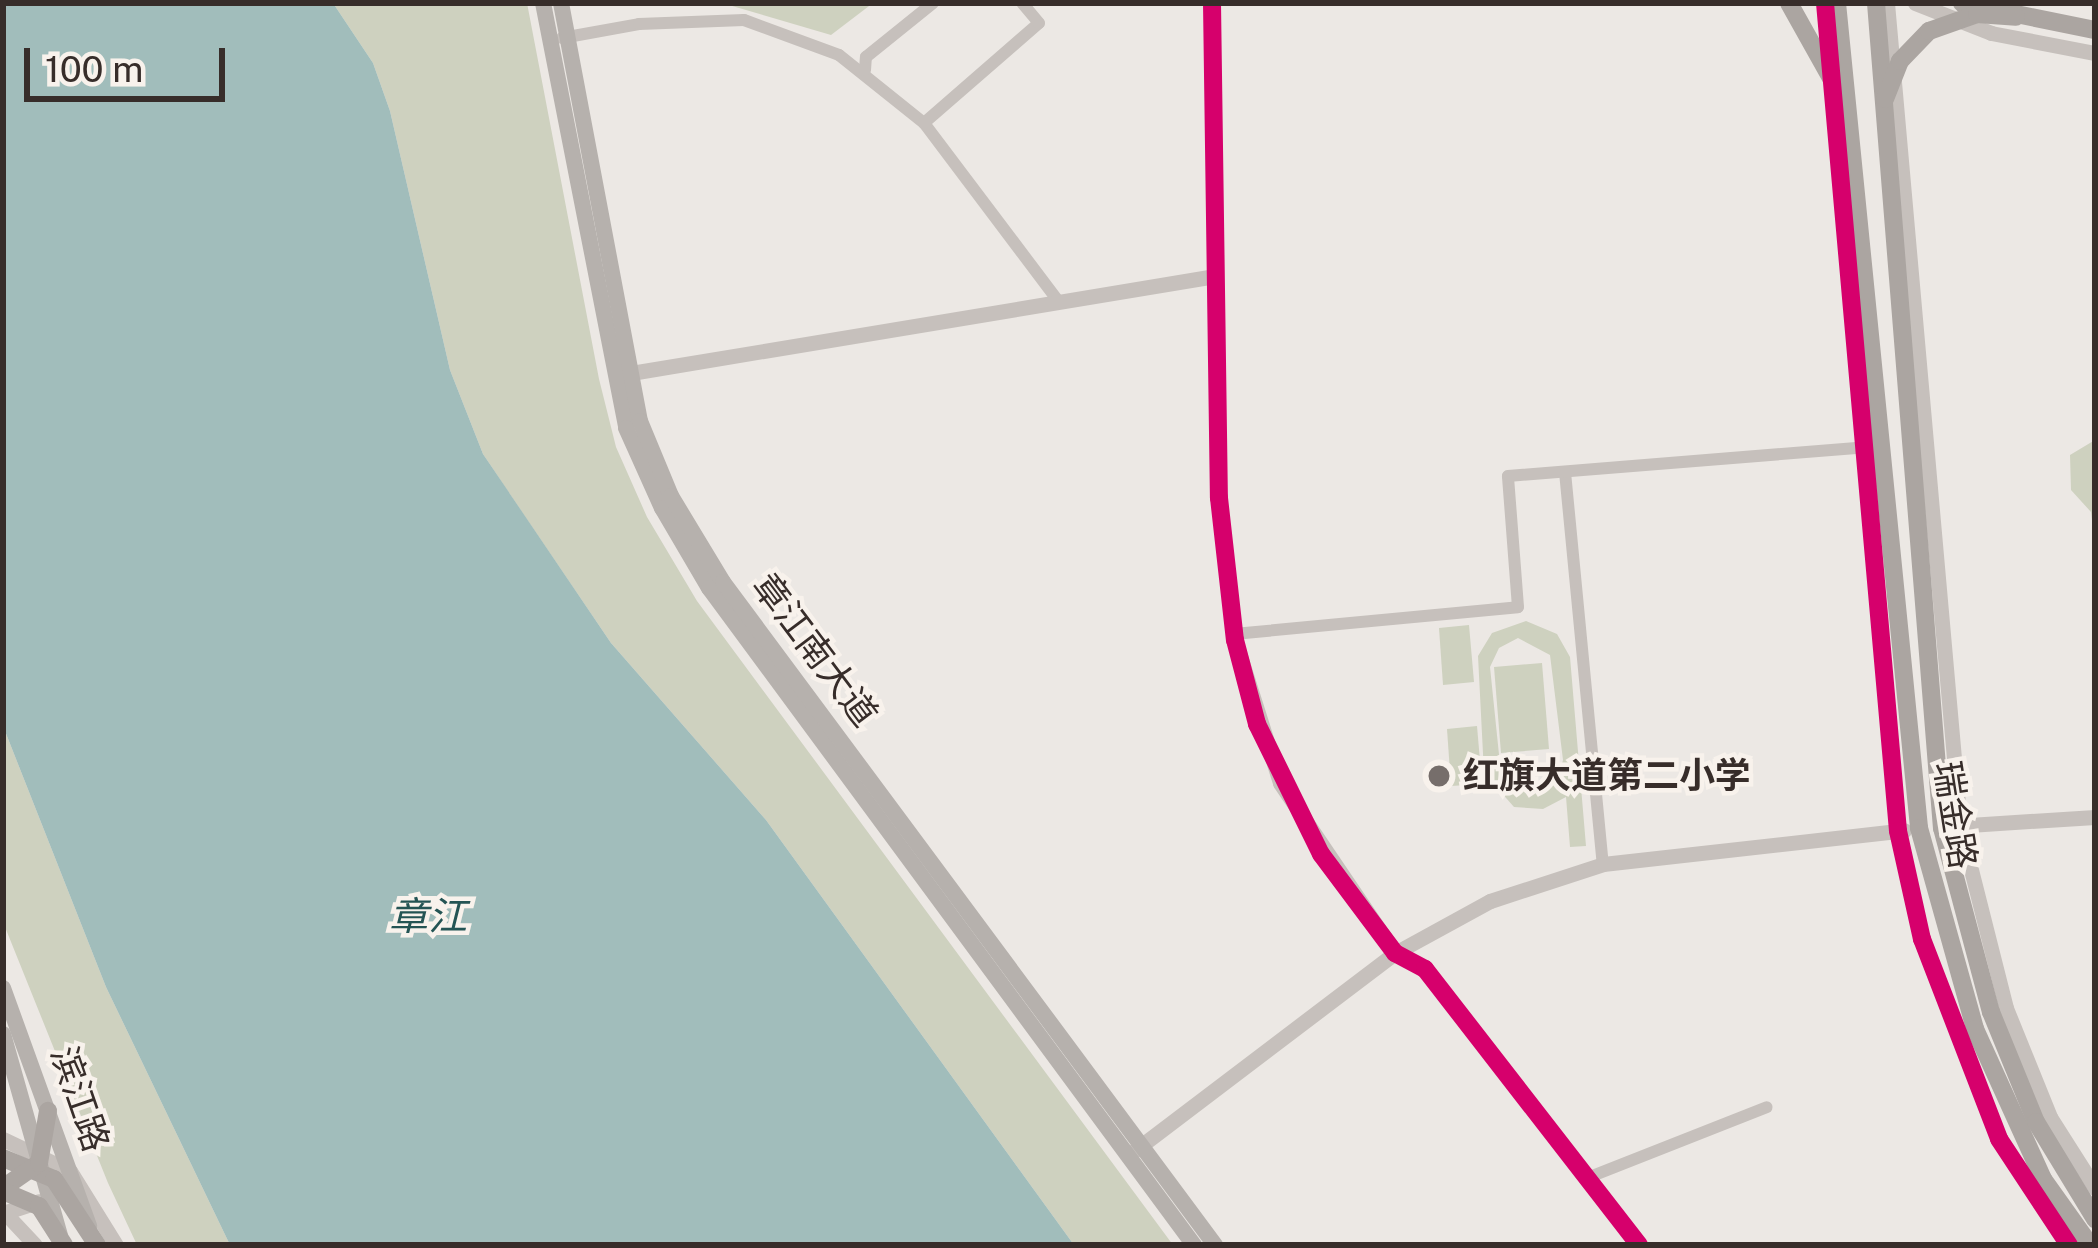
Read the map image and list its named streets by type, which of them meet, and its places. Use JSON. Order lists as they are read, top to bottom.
{
  "streets": {
    "main road": ["章江南大道", "瑞金路", "滨江路"]
  },
  "water": ["章江"],
  "places": ["红旗大道第二小学"],
  "scale_bar": "100 m"
}
